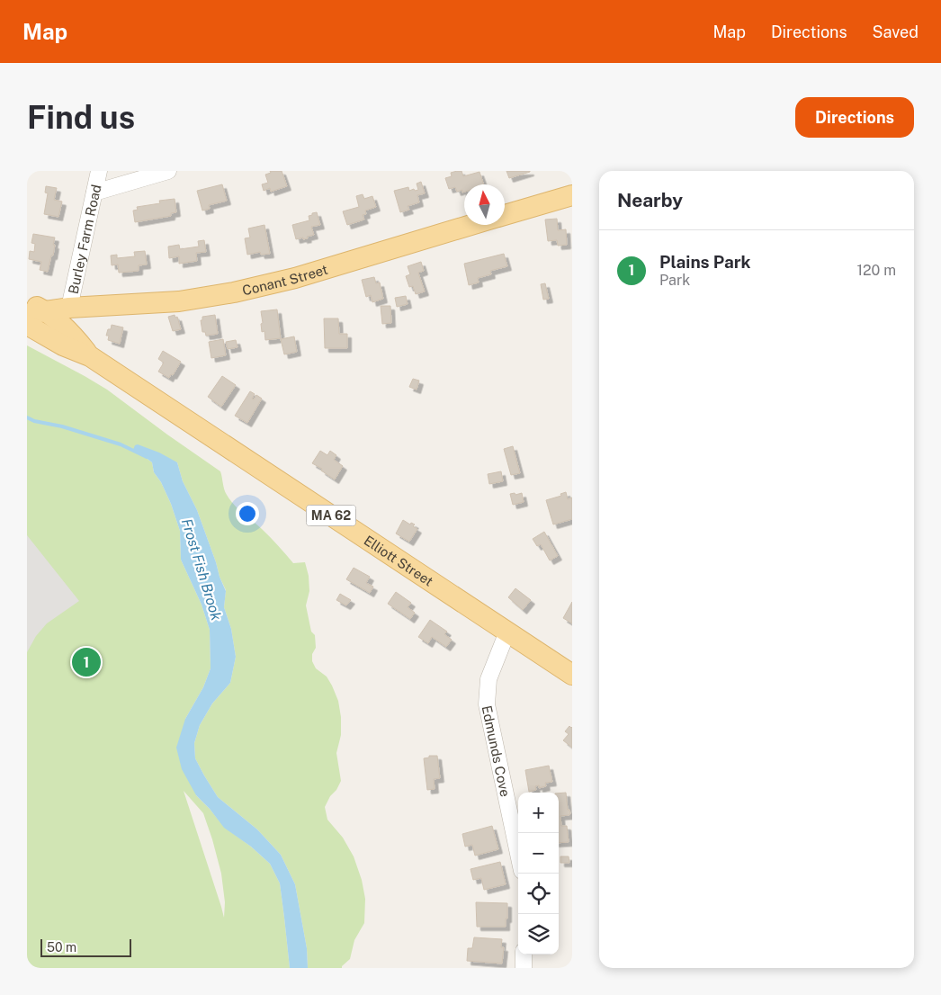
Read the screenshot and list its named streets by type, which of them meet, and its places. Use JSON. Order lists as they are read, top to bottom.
{
  "streets": {
    "main road": ["Conant Street", "MA 62", "Elliott Street"],
    "street": ["Burley Farm Road", "Edmunds Cove"]
  },
  "crossings": [
    ["Burley Farm Road", "Conant Street"],
    ["Conant Street", "Elliott Street"],
    ["Elliott Street", "Edmunds Cove"]
  ],
  "water": ["Frost Fish Brook"],
  "scale_bar": "50 m",
  "north": "top",
  "page": {
    "header": "Map",
    "nav": ["Map", "Directions", "Saved"],
    "buttons": "Directions",
    "title": "Find us",
    "heading": "Nearby",
    "list": [
      {
        "mark": "1",
        "name": "Plains Park",
        "note": "Park",
        "value": "120 m"
      }
    ],
    "pins": "1",
    "map_buttons": ["+", "−"],
    "scale": "50 m"
  }
}
